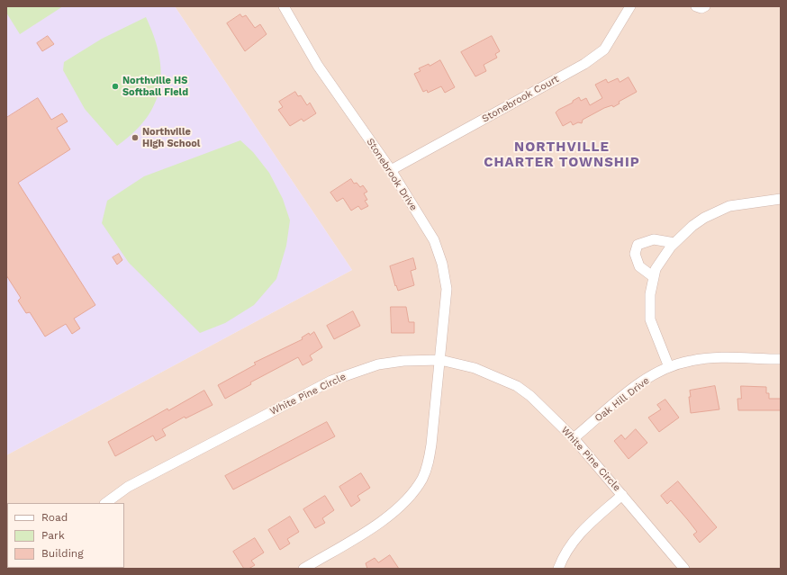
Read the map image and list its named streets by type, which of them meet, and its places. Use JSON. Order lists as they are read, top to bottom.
{
  "streets": {
    "street": [
      "Stonebrook Court",
      "Stonebrook Drive",
      "White Pine Circle",
      "Oak Hill Drive"
    ]
  },
  "crossings": [
    ["Stonebrook Court", "Stonebrook Drive"],
    ["Stonebrook Drive", "White Pine Circle"],
    ["White Pine Circle", "Oak Hill Drive"]
  ],
  "districts": ["NORTHVILLE CHARTER TOWNSHIP"],
  "places": ["Northville HS Softball Field", "Northville High School"],
  "legend": ["Road", "Park", "Building"]
}
